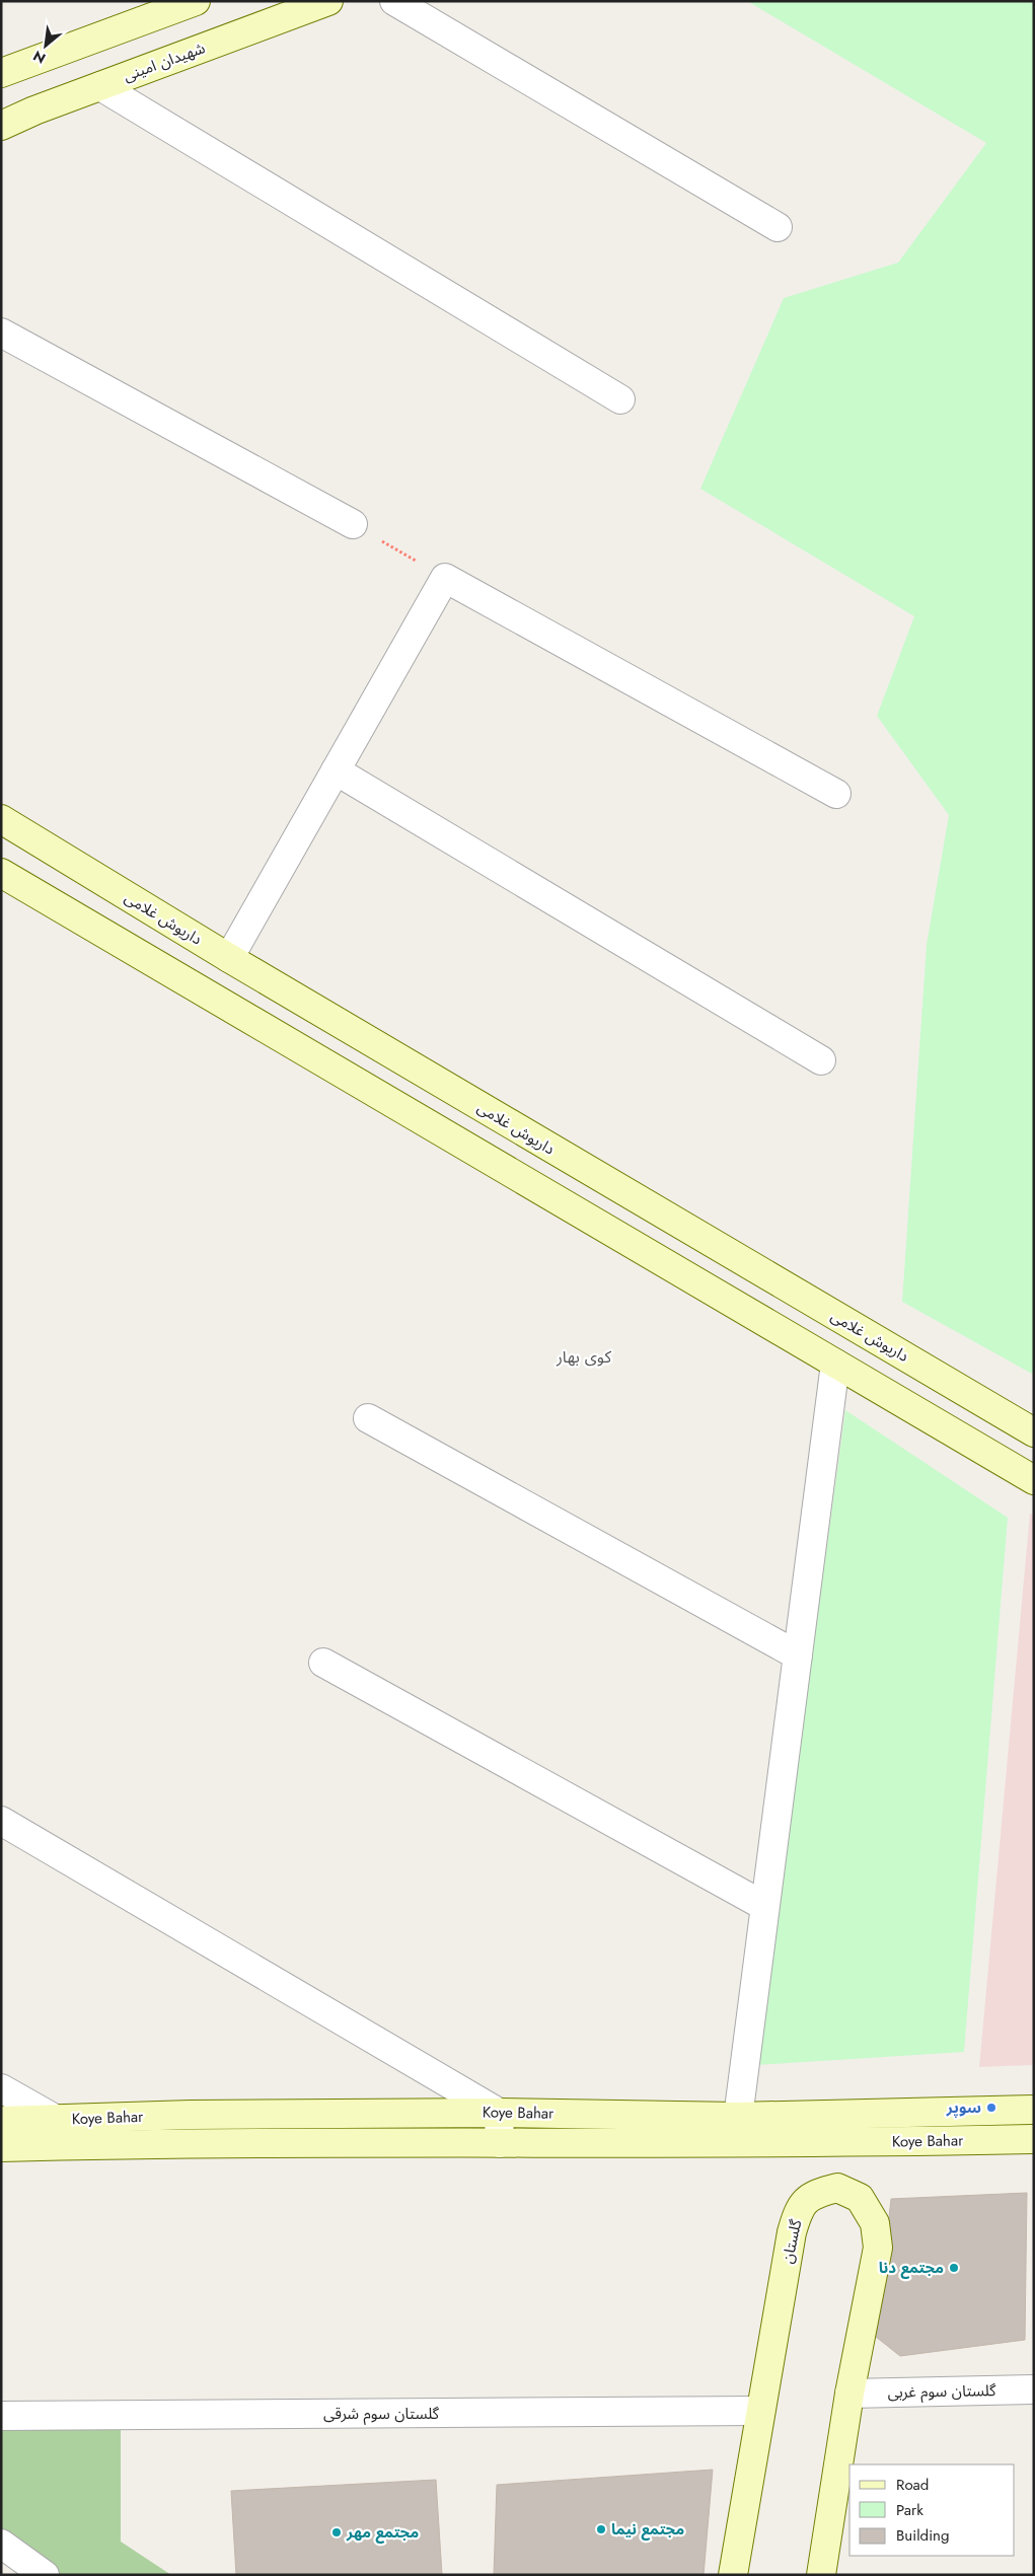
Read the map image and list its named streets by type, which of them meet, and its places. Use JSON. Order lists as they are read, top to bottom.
{
  "streets": {
    "street": [
      "شهیدان امینی",
      "داریوش غلامی",
      "Koye Bahar",
      "گلستان",
      "گلستان سوم غربی",
      "گلستان سوم شرقی"
    ]
  },
  "crossings": [
    ["گلستان", "گلستان سوم غربی"],
    ["گلستان", "گلستان سوم شرقی"]
  ],
  "districts": ["کوی بهار"],
  "places": [
    "سوپر",
    "مجتمع دنا",
    "مجتمع نیما",
    "مجتمع مهر"
  ],
  "legend": ["Road", "Park", "Building"],
  "north": "bottom left"
}
